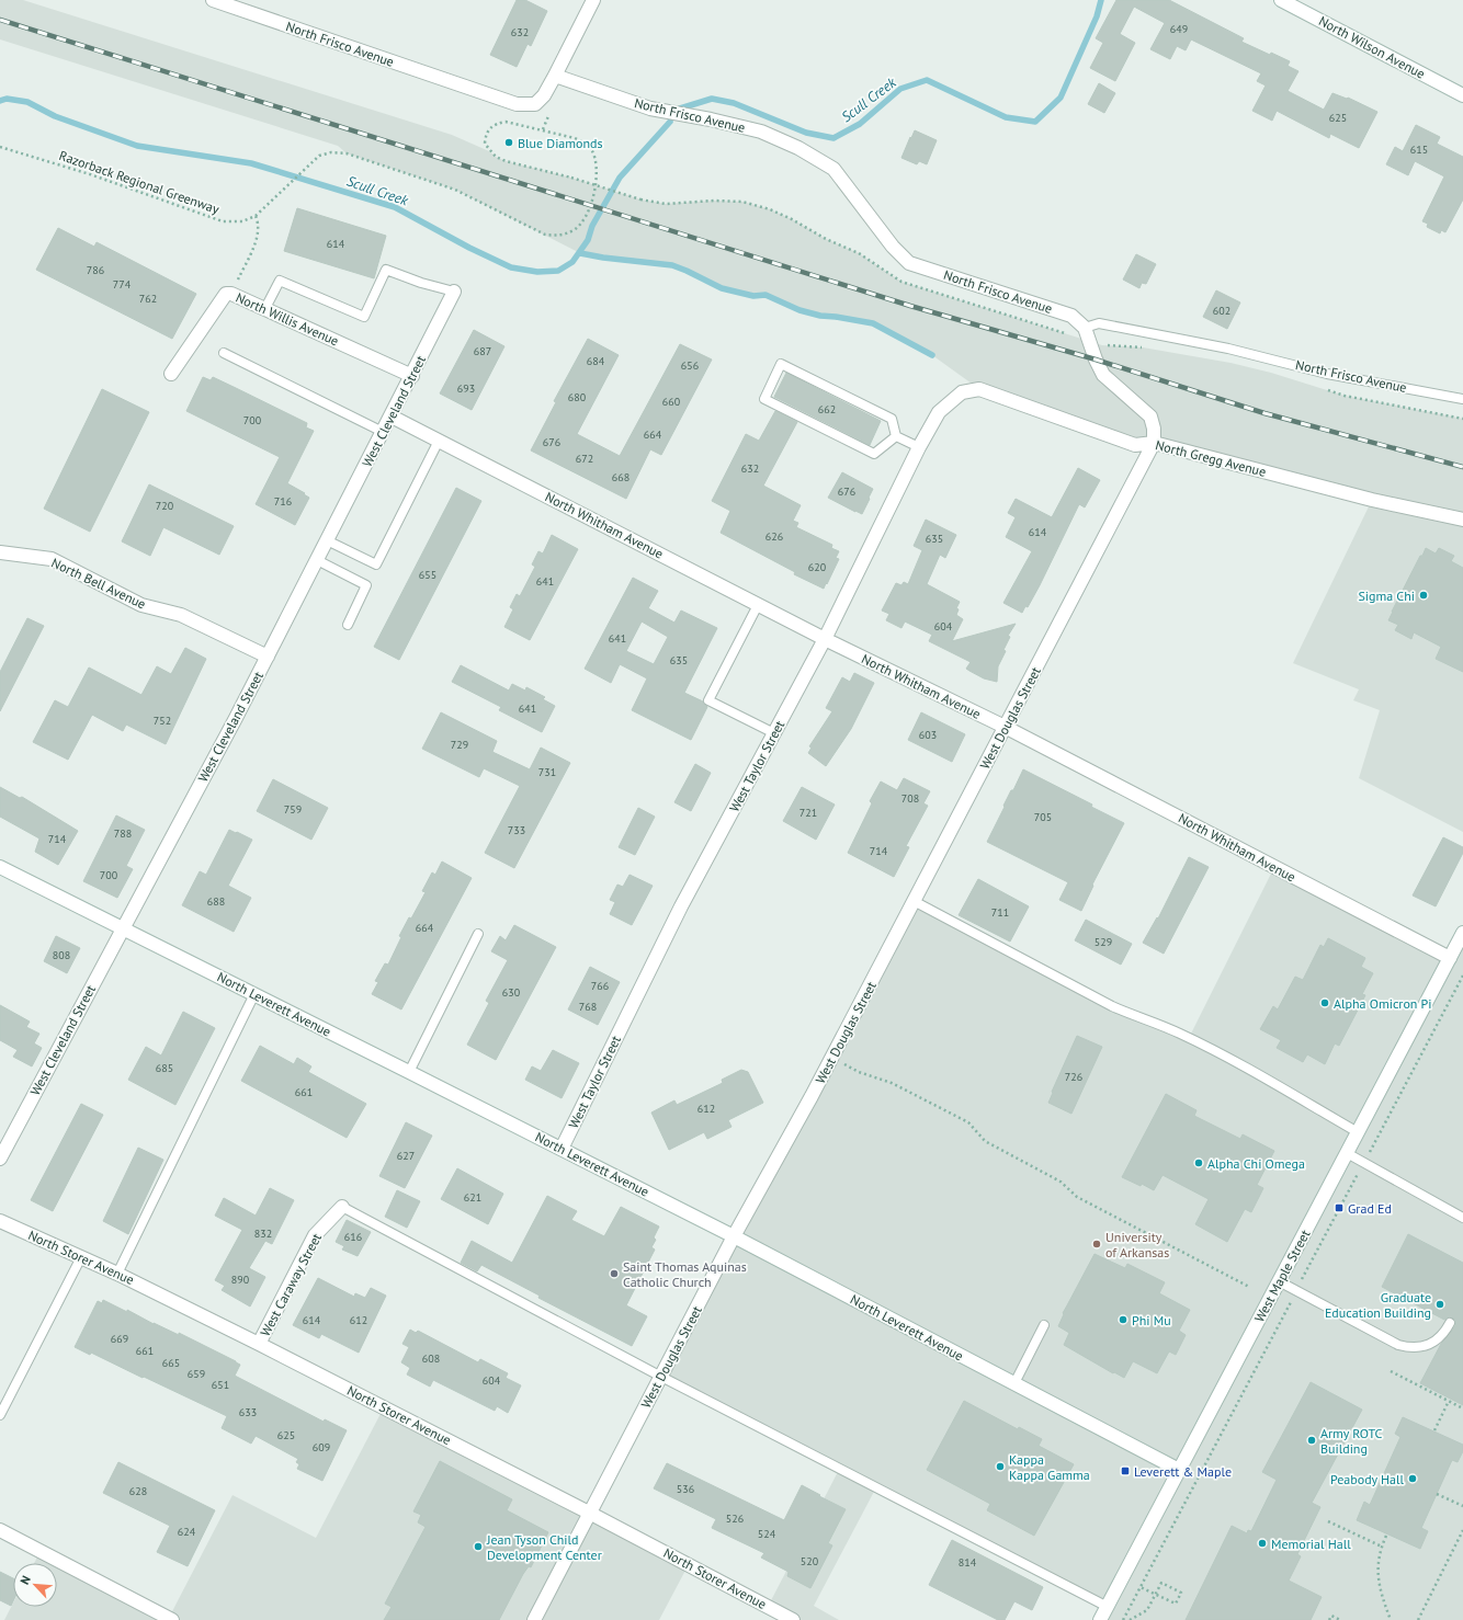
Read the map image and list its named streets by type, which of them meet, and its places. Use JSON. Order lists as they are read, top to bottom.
{
  "streets": {
    "street": [
      "North Frisco Avenue",
      "North Wilson Avenue",
      "North Willis Avenue",
      "West Cleveland Street",
      "North Gregg Avenue",
      "North Whitham Avenue",
      "North Bell Avenue",
      "West Douglas Street",
      "West Taylor Street",
      "North Leverett Avenue",
      "North Storer Avenue",
      "West Maple Street",
      "West Caraway Street"
    ],
    "path": ["Razorback Regional Greenway"]
  },
  "crossings": [
    ["North Willis Avenue", "West Cleveland Street"],
    ["West Cleveland Street", "North Whitham Avenue"],
    ["West Cleveland Street", "North Bell Avenue"],
    ["West Cleveland Street", "North Leverett Avenue"],
    ["North Gregg Avenue", "West Douglas Street"],
    ["North Gregg Avenue", "West Taylor Street"],
    ["North Whitham Avenue", "West Douglas Street"],
    ["North Whitham Avenue", "West Taylor Street"],
    ["North Whitham Avenue", "West Maple Street"],
    ["West Douglas Street", "North Leverett Avenue"],
    ["West Douglas Street", "North Storer Avenue"],
    ["West Taylor Street", "North Leverett Avenue"],
    ["North Leverett Avenue", "West Maple Street"],
    ["North Storer Avenue", "West Caraway Street"]
  ],
  "water": ["Scull Creek"],
  "places": {
    "other": [
      "Blue Diamonds",
      "Sigma Chi",
      "Alpha Omicron Pi",
      "Alpha Chi Omega",
      "University of Arkansas",
      "Saint Thomas Aquinas Catholic Church",
      "Graduate Education Building",
      "Phi Mu",
      "Army ROTC Building",
      "Kappa Kappa Gamma",
      "Peabody Hall",
      "Memorial Hall",
      "Jean Tyson Child Development Center"
    ],
    "transit": ["Grad Ed", "Leverett & Maple"]
  },
  "house_numbers": [
    "649",
    "632",
    "625",
    "615",
    "614",
    "786",
    "774",
    "762",
    "602",
    "687",
    "684",
    "656",
    "693",
    "680",
    "660",
    "662",
    "700",
    "664",
    "676",
    "672",
    "632",
    "668",
    "676",
    "716",
    "720",
    "614",
    "626",
    "635",
    "620",
    "655",
    "641",
    "604",
    "641",
    "635",
    "641",
    "752",
    "603",
    "729",
    "731",
    "708",
    "759",
    "721",
    "705",
    "733",
    "788",
    "714",
    "714",
    "700",
    "688",
    "711",
    "664",
    "529",
    "808",
    "766",
    "630",
    "768",
    "685",
    "726",
    "661",
    "612",
    "627",
    "621",
    "832",
    "616",
    "890",
    "614",
    "612",
    "669",
    "661",
    "608",
    "665",
    "659",
    "604",
    "651",
    "633",
    "625",
    "609",
    "536",
    "628",
    "526",
    "624",
    "524",
    "520",
    "814"
  ],
  "north": "top left"
}
